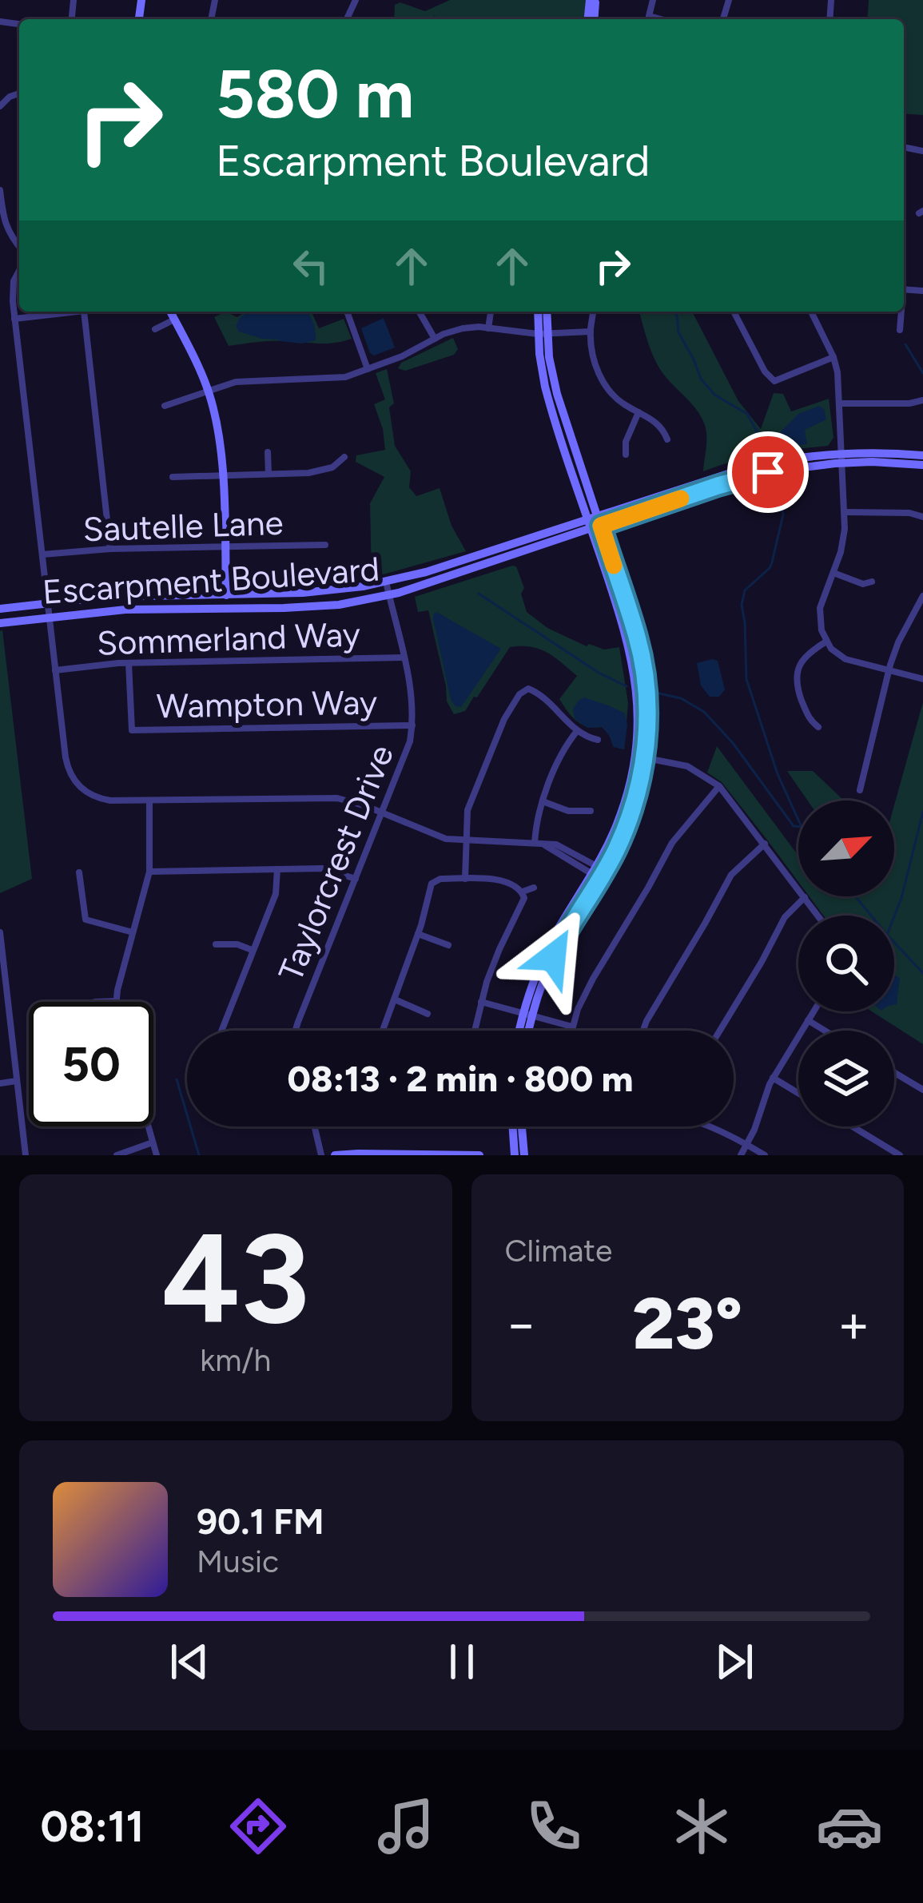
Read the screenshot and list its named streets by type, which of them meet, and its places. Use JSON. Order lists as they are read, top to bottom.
{
  "streets": {
    "main road": ["Escarpment Boulevard"],
    "street": [
      "Sautelle Lane",
      "Sommerland Way",
      "Wampton Way",
      "Taylorcrest Drive"
    ]
  },
  "crossings": [
    ["Escarpment Boulevard", "Taylorcrest Drive"],
    ["Sommerland Way", "Wampton Way"],
    ["Sommerland Way", "Taylorcrest Drive"],
    ["Wampton Way", "Taylorcrest Drive"]
  ],
  "north": "top right",
  "page": {
    "turn": ["580 m", "Escarpment Boulevard"],
    "limit": "50",
    "trip": "08:13 · 2 min · 800 m",
    "tile": [
      ["43", "km/h"],
      "Climate"
    ],
    "heat": ["−", "23°", "+"],
    "song": ["90.1 FM", "Music"],
    "tabs": "08:11"
  }
}
